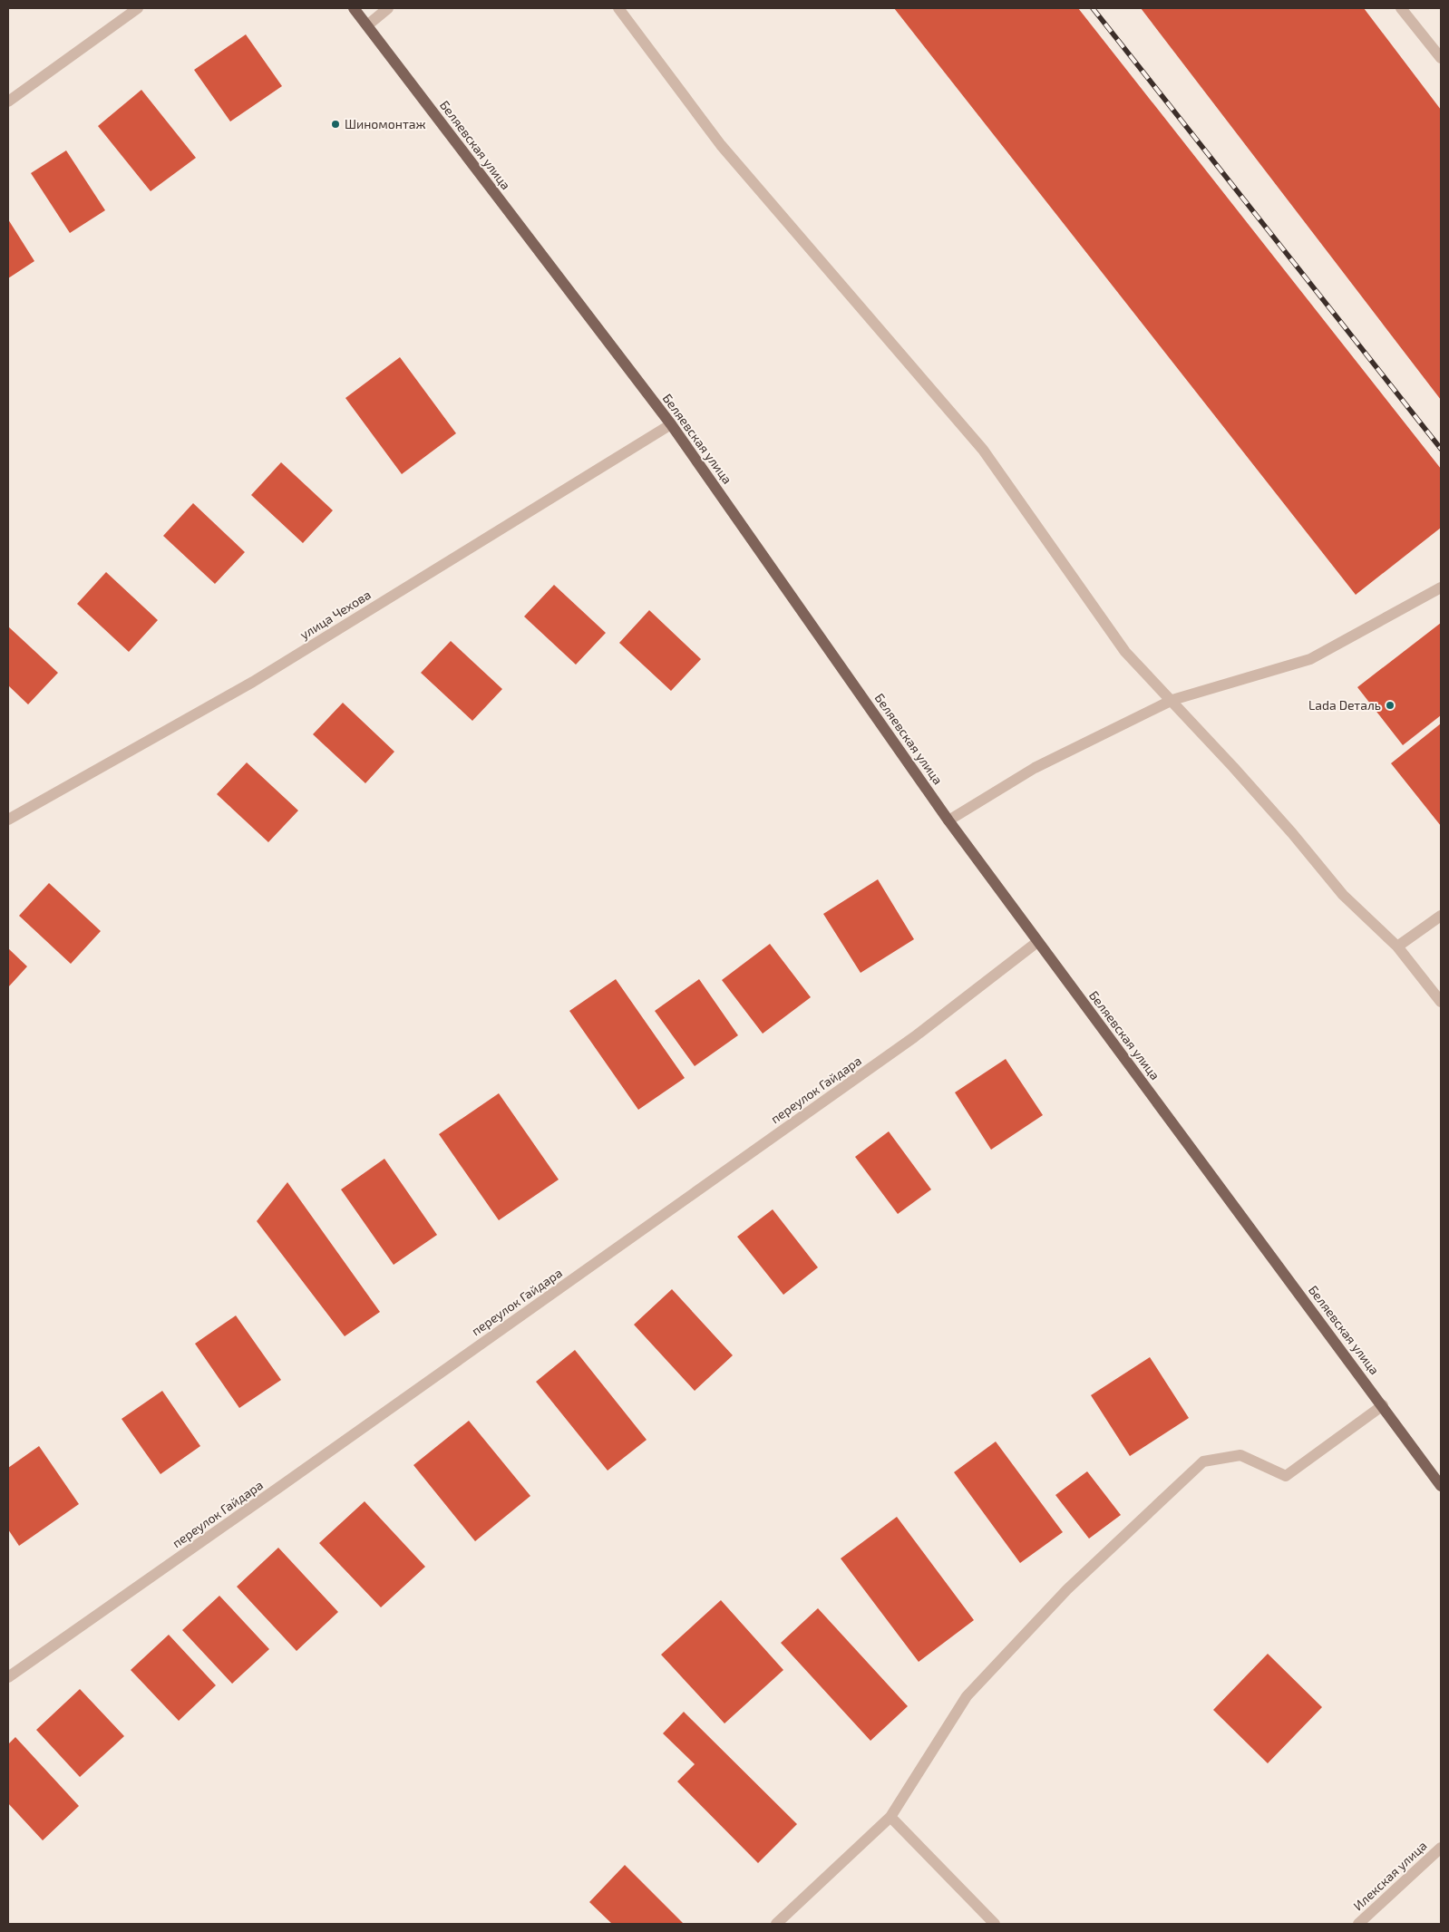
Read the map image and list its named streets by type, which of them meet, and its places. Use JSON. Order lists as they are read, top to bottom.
{
  "streets": {
    "main road": ["Беляевская улица"],
    "street": ["улица Чехова", "переулок Гайдара", "Илекская улица"]
  },
  "crossings": [
    ["Беляевская улица", "улица Чехова"],
    ["Беляевская улица", "переулок Гайдара"]
  ],
  "places": ["Шиномонтаж", "Lada Dеталь"]
}
